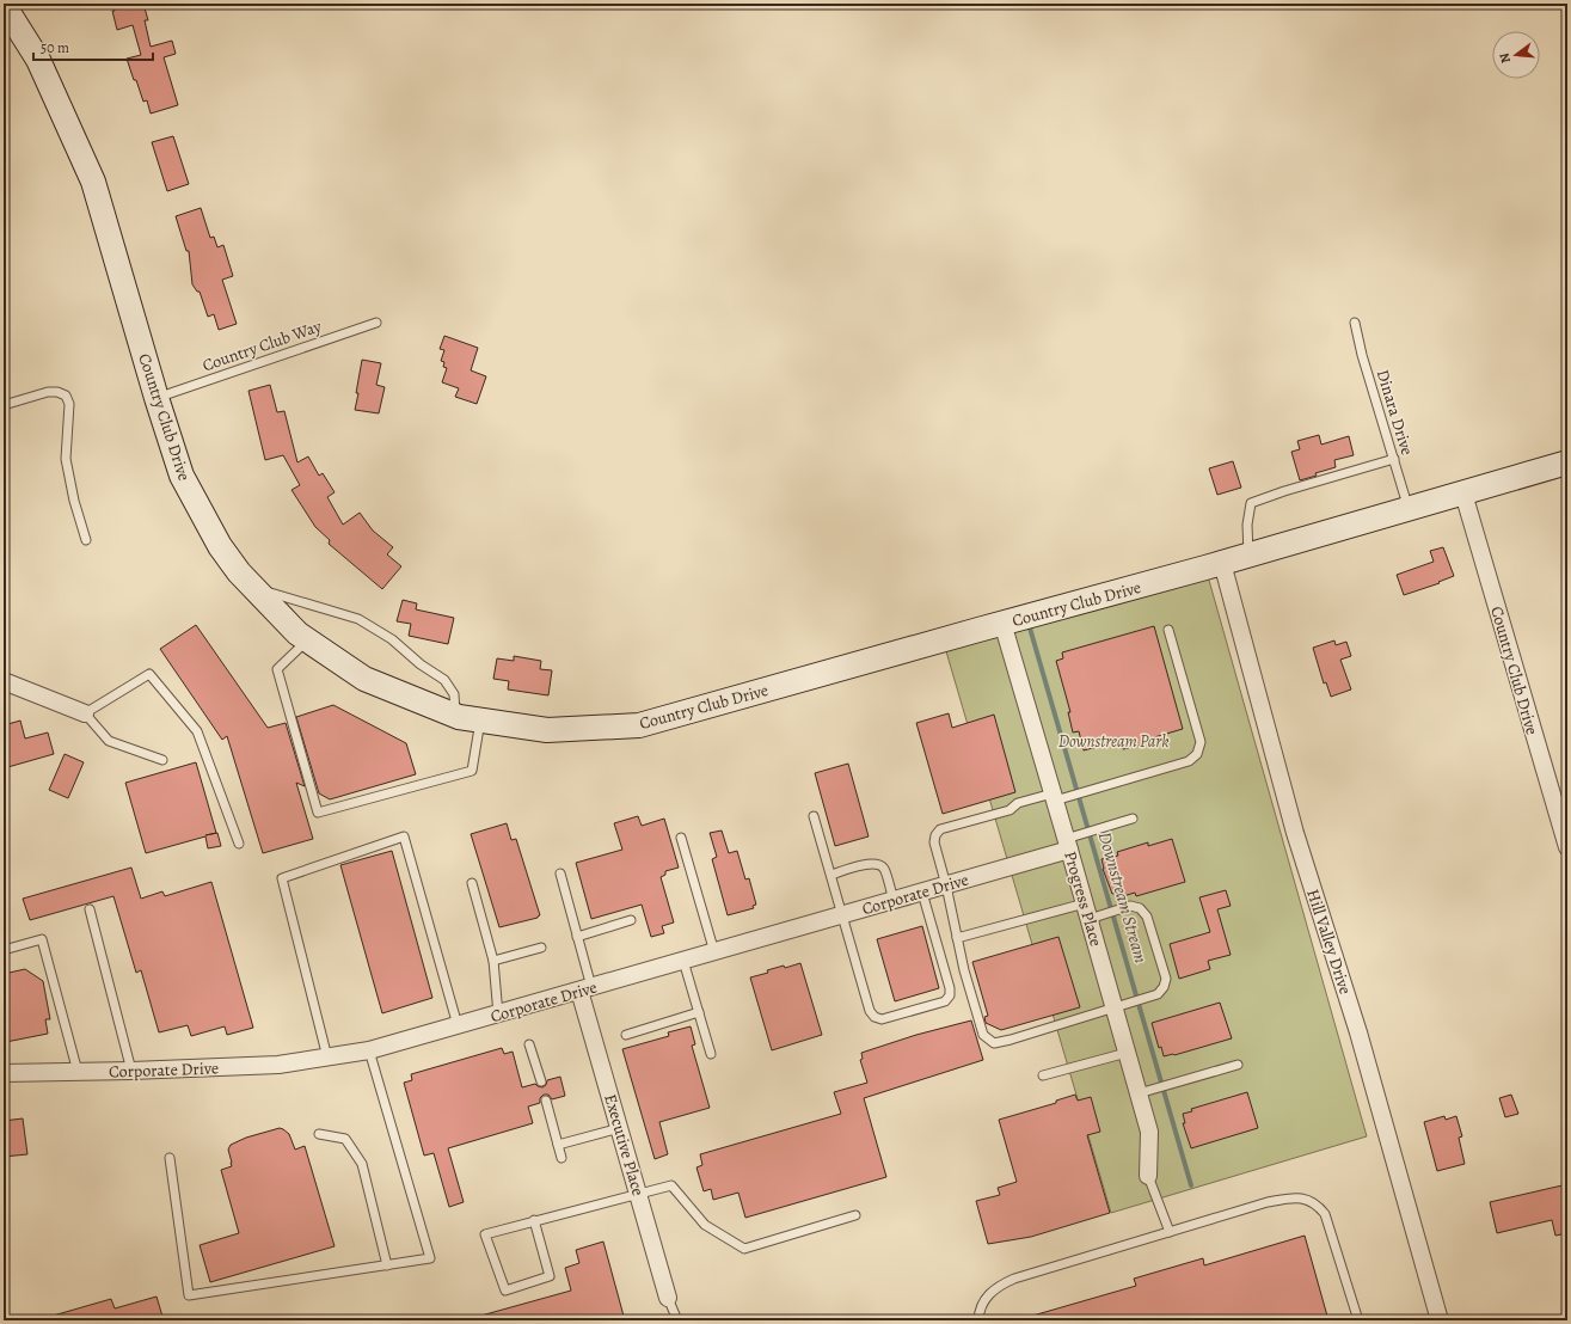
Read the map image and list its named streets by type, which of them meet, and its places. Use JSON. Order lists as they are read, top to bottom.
{
  "streets": {
    "street": [
      "Country Club Drive",
      "Corporate Drive",
      "Progress Place",
      "Hill Valley Drive",
      "Executive Place"
    ],
    "lane": ["Country Club Way", "Dinara Drive"]
  },
  "crossings": [
    ["Country Club Way", "Country Club Drive"],
    ["Dinara Drive", "Country Club Drive"],
    ["Country Club Drive", "Progress Place"],
    ["Country Club Drive", "Hill Valley Drive"],
    ["Corporate Drive", "Progress Place"],
    ["Corporate Drive", "Executive Place"]
  ],
  "water": ["Downstream Stream"],
  "parks": ["Downstream Park"],
  "scale_bar": "50 m",
  "north": "left"
}
